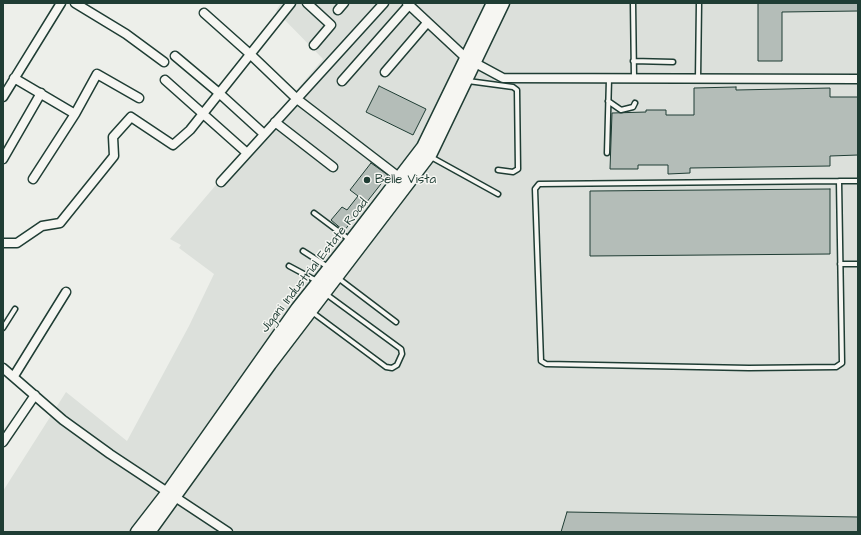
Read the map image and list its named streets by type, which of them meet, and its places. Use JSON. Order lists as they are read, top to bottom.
{
  "streets": {
    "main road": ["Jigani Industrial Estate Road"]
  },
  "places": ["Belle Vista"]
}
